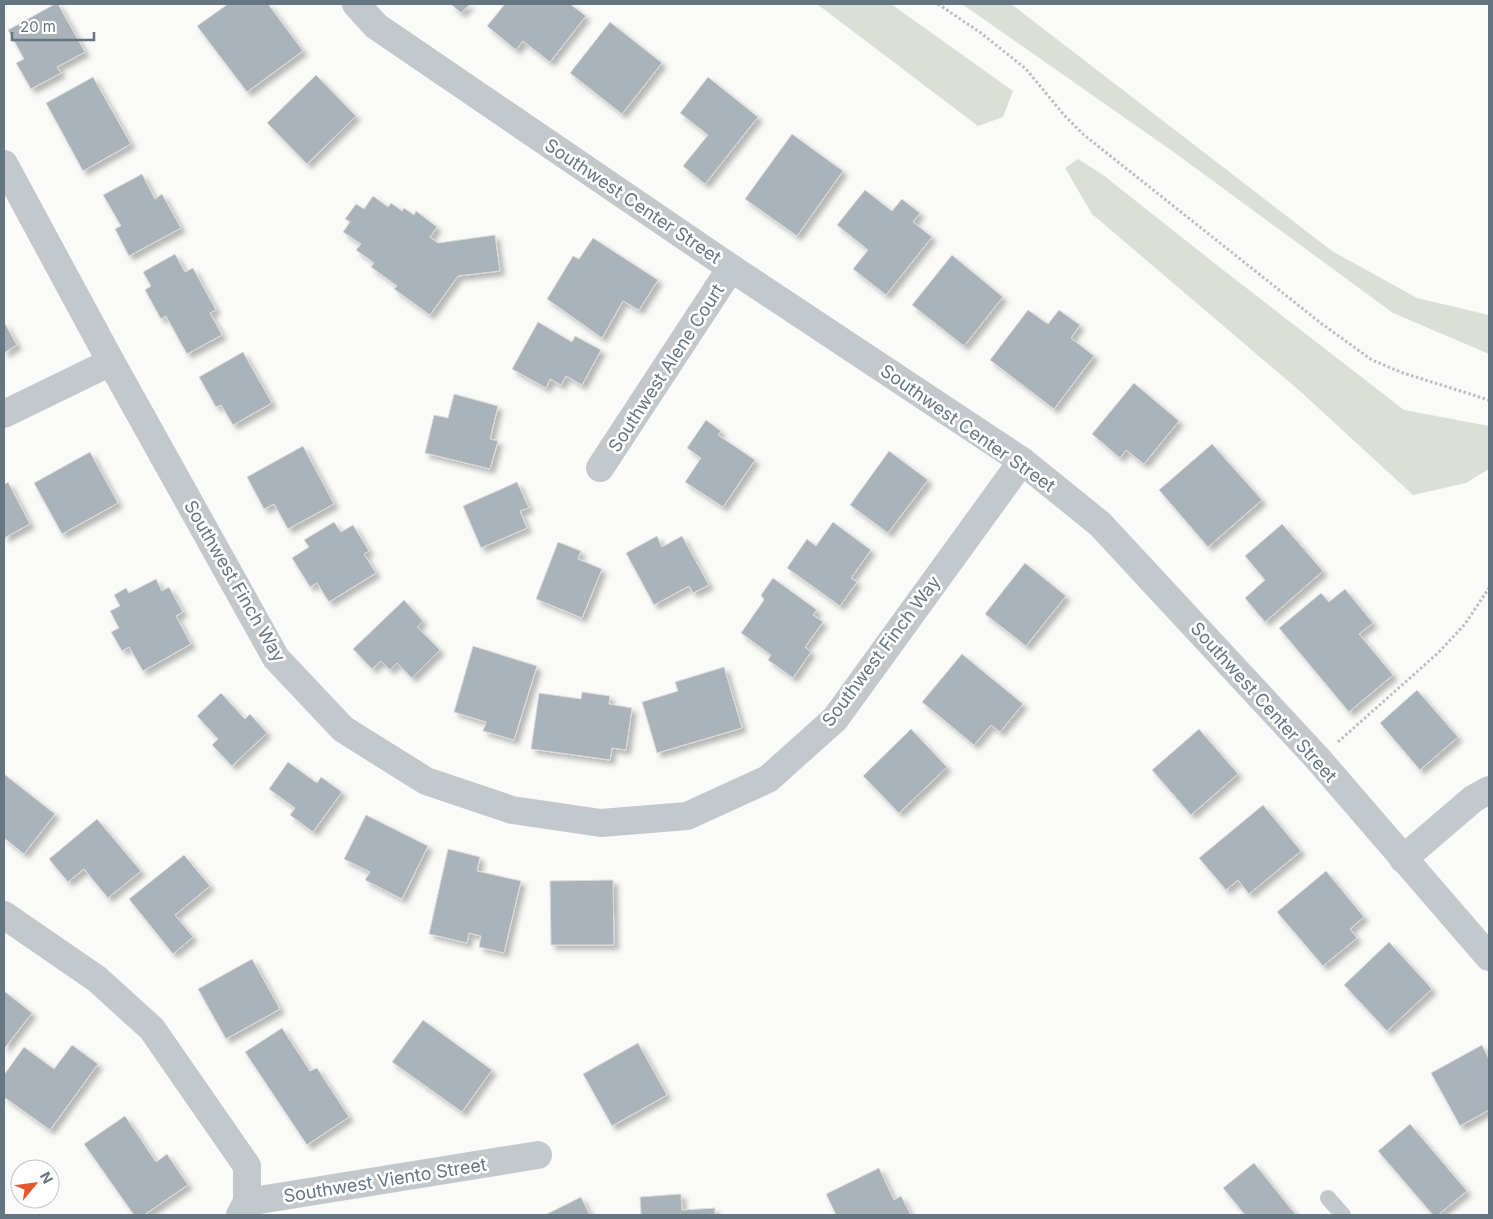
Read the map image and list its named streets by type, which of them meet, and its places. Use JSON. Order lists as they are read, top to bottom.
{
  "streets": {
    "street": [
      "Southwest Center Street",
      "Southwest Alene Court",
      "Southwest Finch Way",
      "Southwest Viento Street"
    ]
  },
  "crossings": [
    ["Southwest Center Street", "Southwest Alene Court"],
    ["Southwest Center Street", "Southwest Finch Way"]
  ],
  "scale_bar": "20 m",
  "north": "top right"
}
